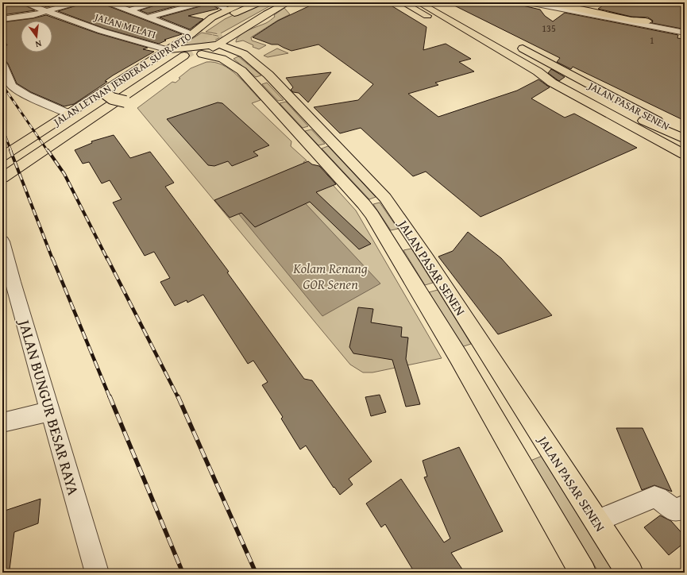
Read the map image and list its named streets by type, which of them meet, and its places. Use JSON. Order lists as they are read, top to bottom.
{
  "streets": {
    "main road": ["JALAN LETNAN JENDERAL SUPRAPTO", "JALAN PASAR SENEN"],
    "street": ["JALAN MELATI", "JALAN BUNGUR BESAR RAYA"]
  },
  "crossings": [
    ["JALAN MELATI", "JALAN LETNAN JENDERAL SUPRAPTO"],
    ["JALAN MELATI", "JALAN PASAR SENEN"],
    ["JALAN LETNAN JENDERAL SUPRAPTO", "JALAN PASAR SENEN"]
  ],
  "water": ["Kolam Renang GOR Senen"],
  "house_numbers": ["135", "1"],
  "north": "bottom"
}
